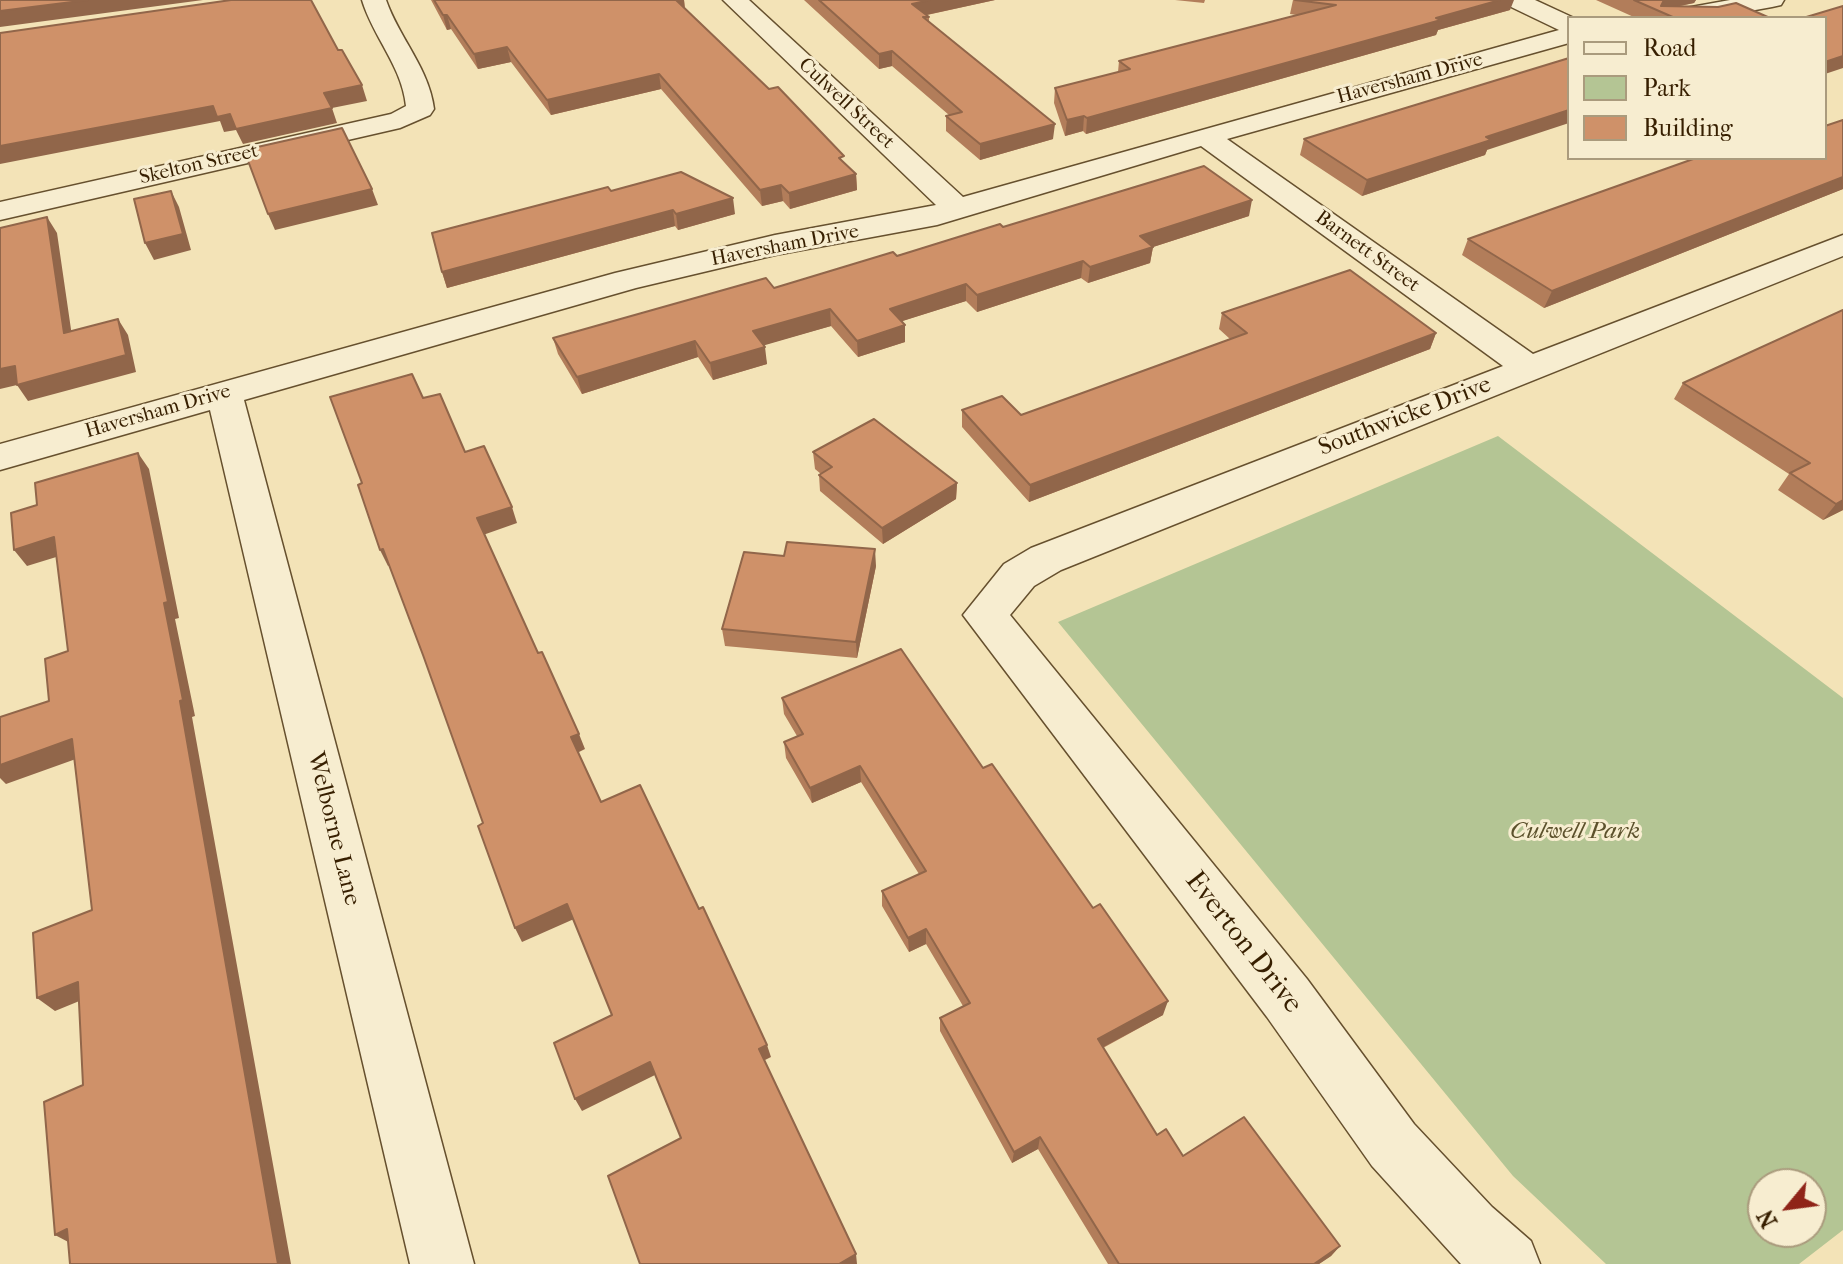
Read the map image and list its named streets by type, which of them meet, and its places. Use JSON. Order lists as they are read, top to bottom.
{
  "streets": {
    "street": [
      "Haversham Drive",
      "Culwell Street",
      "Skelton Street",
      "Barnett Street",
      "Southwicke Drive",
      "Welborne Lane",
      "Everton Drive"
    ]
  },
  "crossings": [
    ["Haversham Drive", "Culwell Street"],
    ["Haversham Drive", "Barnett Street"],
    ["Haversham Drive", "Welborne Lane"],
    ["Barnett Street", "Southwicke Drive"],
    ["Southwicke Drive", "Everton Drive"]
  ],
  "parks": ["Culwell Park"],
  "legend": ["Road", "Park", "Building"],
  "north": "bottom left"
}
